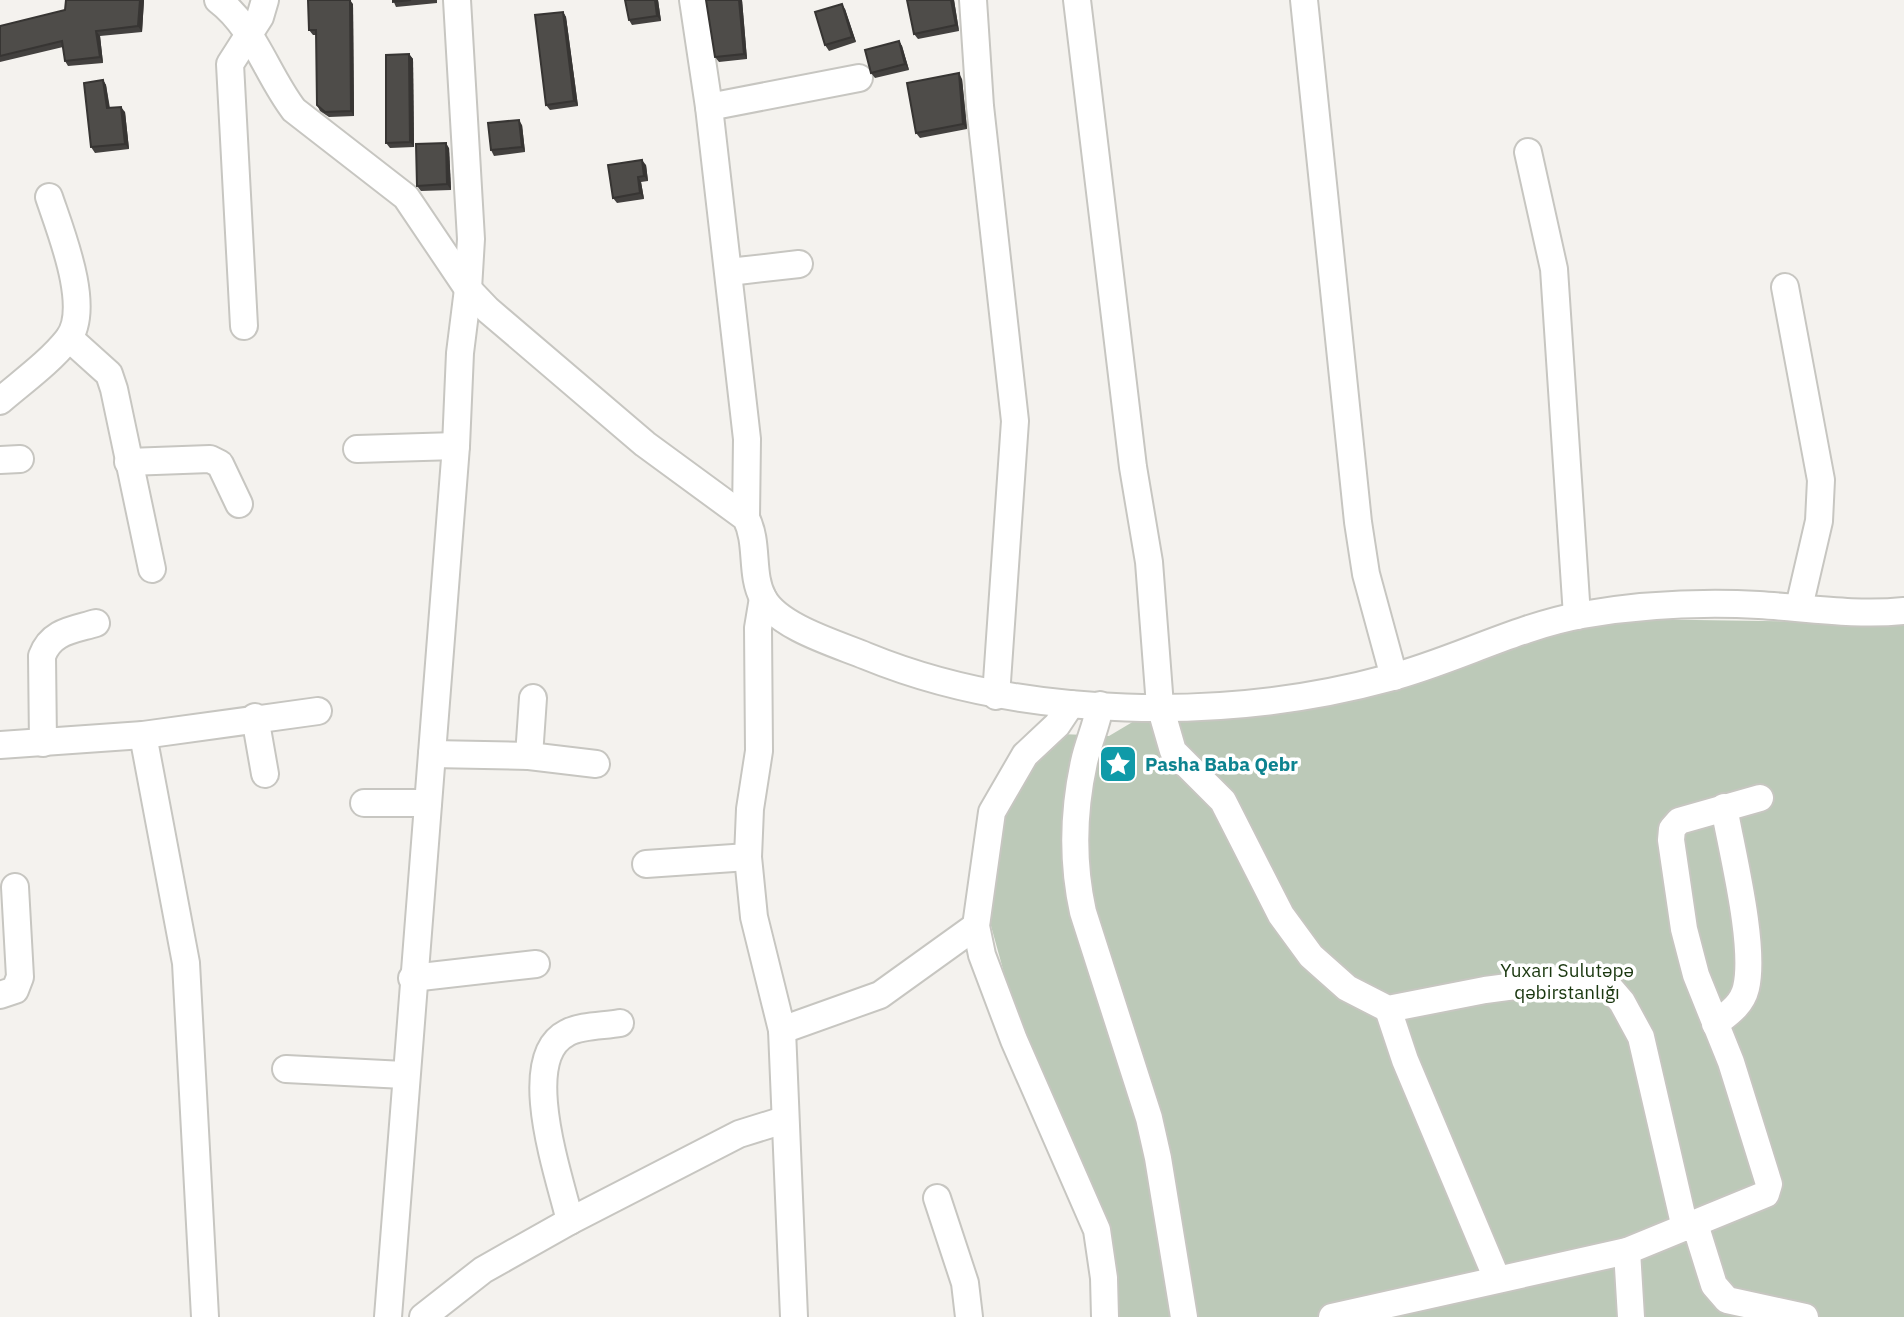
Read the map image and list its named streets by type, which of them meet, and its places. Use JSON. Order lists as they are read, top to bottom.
{
  "parks": ["Yuxarı Sulutəpə qəbirstanlığı"],
  "places": {
    "place": ["Pasha Baba Qebr"]
  }
}
